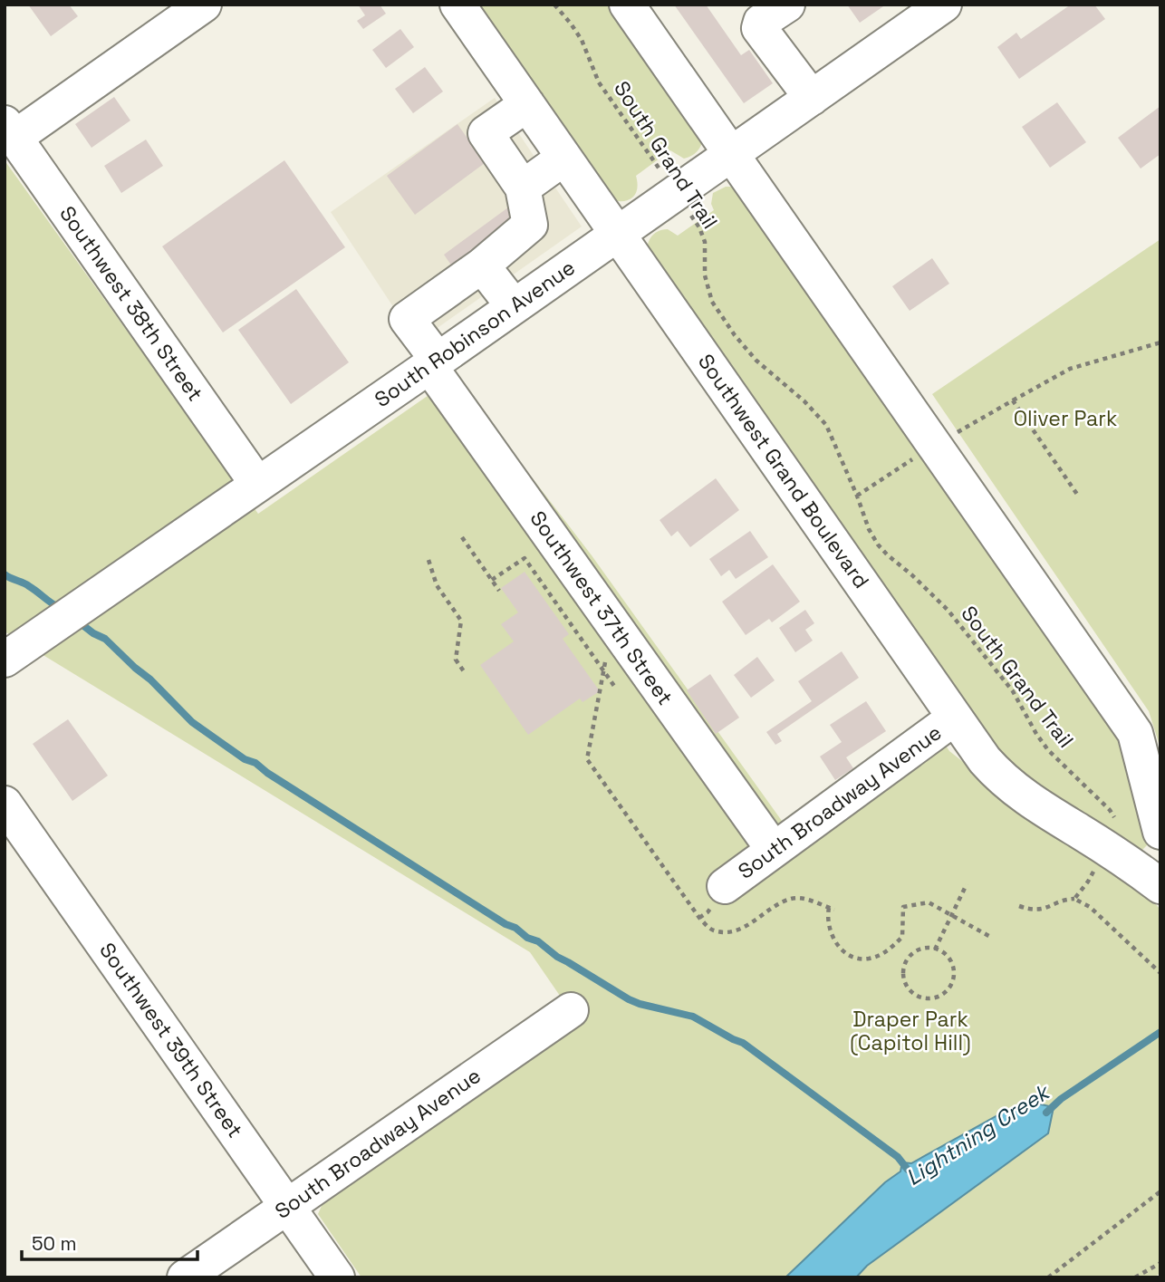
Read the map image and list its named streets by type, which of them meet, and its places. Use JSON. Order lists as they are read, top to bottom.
{
  "streets": {
    "street": [
      "Southwest 38th Street",
      "South Robinson Avenue",
      "Southwest Grand Boulevard",
      "Southwest 37th Street",
      "South Broadway Avenue",
      "Southwest 39th Street"
    ],
    "path": ["South Grand Trail"]
  },
  "crossings": [
    ["South Grand Trail", "South Robinson Avenue"],
    ["South Grand Trail", "Southwest Grand Boulevard"],
    ["Southwest 38th Street", "South Robinson Avenue"],
    ["South Robinson Avenue", "Southwest Grand Boulevard"],
    ["South Robinson Avenue", "Southwest 37th Street"],
    ["Southwest Grand Boulevard", "South Broadway Avenue"],
    ["Southwest 37th Street", "South Broadway Avenue"],
    ["South Broadway Avenue", "Southwest 39th Street"]
  ],
  "water": ["Lightning Creek"],
  "parks": ["Oliver Park", "Draper Park (Capitol Hill)"],
  "scale_bar": "50 m"
}
